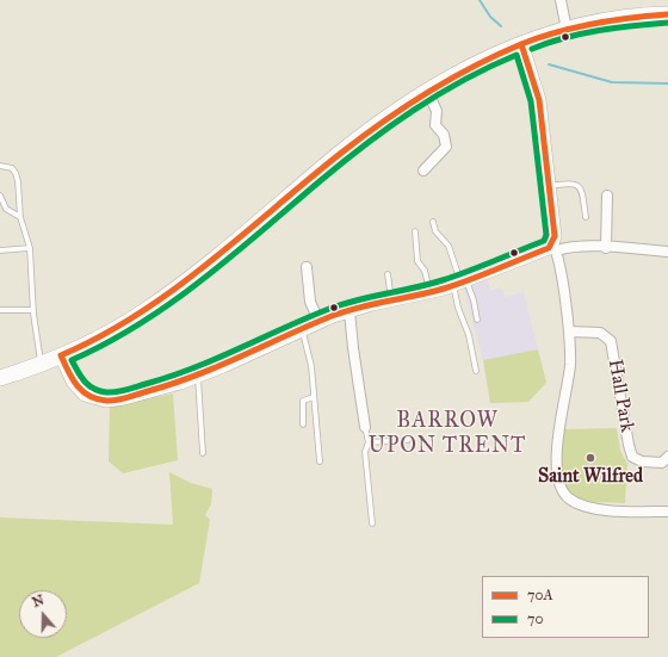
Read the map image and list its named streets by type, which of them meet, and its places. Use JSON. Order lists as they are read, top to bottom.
{
  "streets": {
    "street": ["Hall Park"]
  },
  "districts": ["BARROW UPON TRENT"],
  "places": ["Saint Wilfred"],
  "lines": ["transit line 70A", "transit line 70"],
  "legend": ["70A", "70"],
  "north": "top"
}
